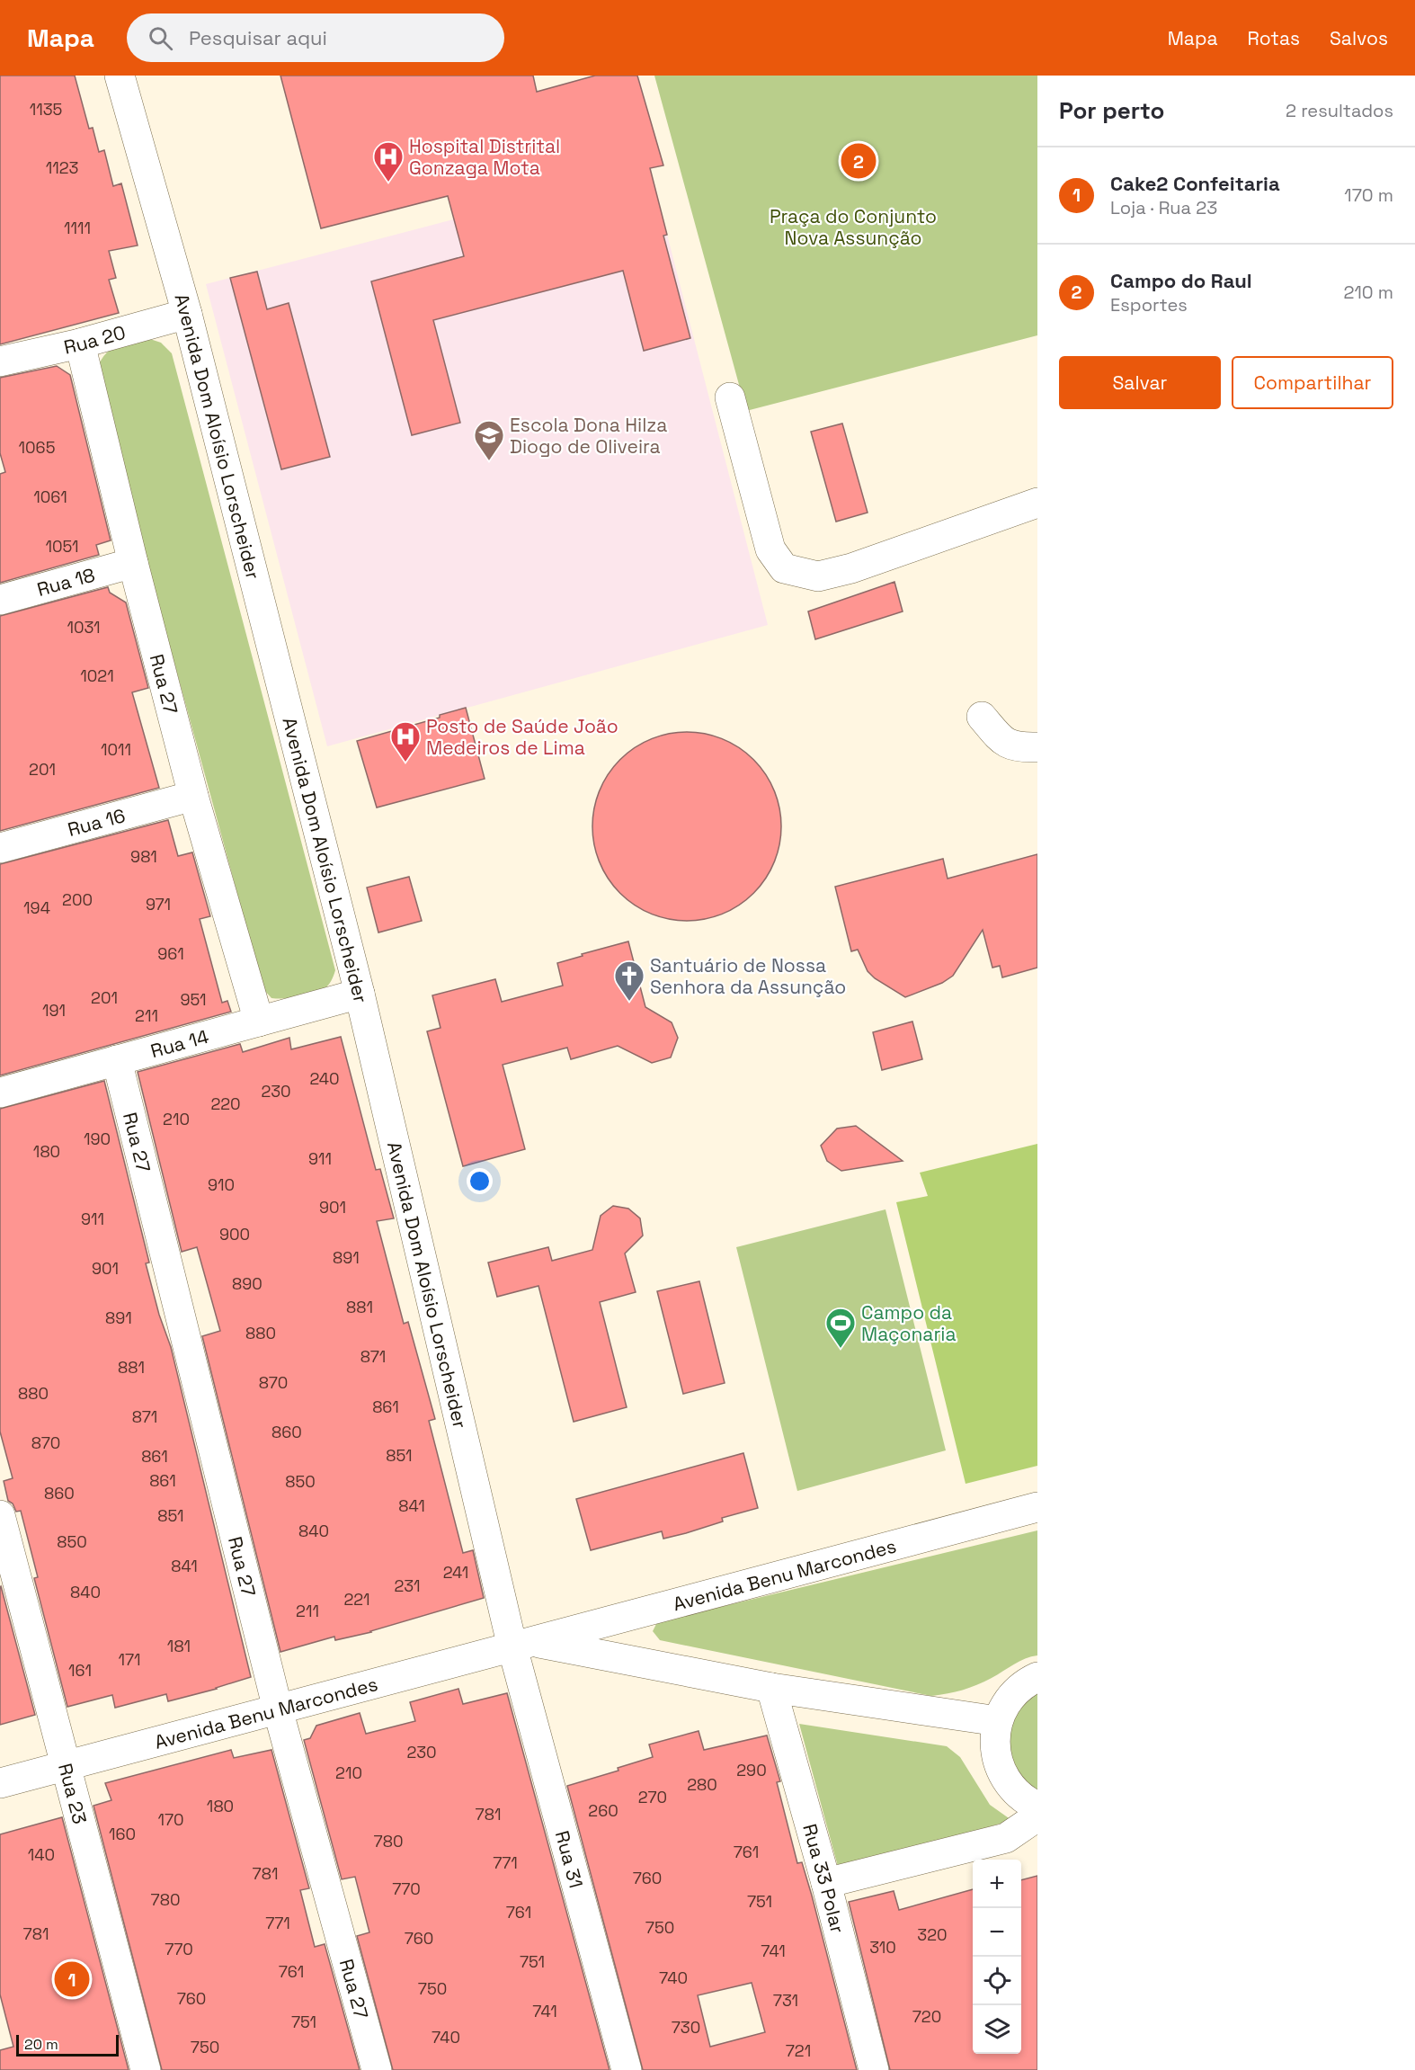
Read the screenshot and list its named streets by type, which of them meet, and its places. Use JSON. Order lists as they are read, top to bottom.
{
  "streets": {
    "street": [
      "Rua 20",
      "Avenida Dom Aloísio Lorscheider",
      "Rua 18",
      "Rua 27",
      "Rua 16",
      "Rua 14",
      "Avenida Benu Marcondes",
      "Rua 23",
      "Rua 31",
      "Rua 33 Polar"
    ]
  },
  "crossings": [
    ["Rua 20", "Avenida Dom Aloísio Lorscheider"],
    ["Rua 20", "Rua 27"],
    ["Avenida Dom Aloísio Lorscheider", "Rua 14"],
    ["Avenida Dom Aloísio Lorscheider", "Avenida Benu Marcondes"],
    ["Avenida Dom Aloísio Lorscheider", "Rua 31"],
    ["Rua 18", "Rua 27"],
    ["Rua 27", "Rua 16"],
    ["Rua 27", "Rua 14"],
    ["Rua 27", "Avenida Benu Marcondes"],
    ["Avenida Benu Marcondes", "Rua 23"],
    ["Avenida Benu Marcondes", "Rua 31"],
    ["Avenida Benu Marcondes", "Rua 33 Polar"]
  ],
  "parks": ["Praça do Conjunto Nova Assunção"],
  "places": {
    "hospital": ["Hospital Distrital Gonzaga Mota", "Posto de Saúde João Medeiros de Lima"],
    "school or university": ["Escola Dona Hilza Diogo de Oliveira"],
    "church": ["Santuário de Nossa Senhora da Assunção"],
    "sports": ["Campo da Maçonaria"]
  },
  "house_numbers": [
    "1135",
    "1123",
    "1111",
    "1065",
    "1061",
    "1051",
    "1031",
    "1021",
    "1011",
    "201",
    "981",
    "200",
    "971",
    "194",
    "961",
    "201",
    "951",
    "191",
    "211",
    "240",
    "230",
    "220",
    "210",
    "190",
    "180",
    "911",
    "910",
    "901",
    "911",
    "900",
    "891",
    "901",
    "890",
    "881",
    "891",
    "880",
    "871",
    "881",
    "870",
    "880",
    "861",
    "871",
    "860",
    "870",
    "851",
    "861",
    "861",
    "850",
    "860",
    "841",
    "851",
    "840",
    "850",
    "841",
    "241",
    "231",
    "840",
    "221",
    "211",
    "181",
    "171",
    "161",
    "230",
    "290",
    "210",
    "280",
    "270",
    "180",
    "260",
    "781",
    "170",
    "160",
    "780",
    "761",
    "140",
    "771",
    "781",
    "760",
    "770",
    "780",
    "751",
    "761",
    "771",
    "750",
    "781",
    "320",
    "760",
    "310",
    "770",
    "741",
    "751",
    "761",
    "740",
    "750",
    "760",
    "731",
    "741",
    "720",
    "751",
    "730",
    "740",
    "750",
    "721"
  ],
  "scale_bar": "20 m",
  "page": {
    "header": "Mapa",
    "search": "Pesquisar aqui",
    "nav": ["Mapa", "Rotas", "Salvos"],
    "heading": ["Por perto", "2 resultados"],
    "pins": ["2", "1"],
    "list": [
      {
        "mark": "1",
        "name": "Cake2 Confeitaria",
        "note": "Loja · Rua 23",
        "value": "170 m"
      },
      {
        "mark": "2",
        "name": "Campo do Raul",
        "note": "Esportes",
        "value": "210 m"
      }
    ],
    "buttons": ["Salvar", "Compartilhar"],
    "map_buttons": ["+", "−"],
    "scale": "20 m"
  }
}
